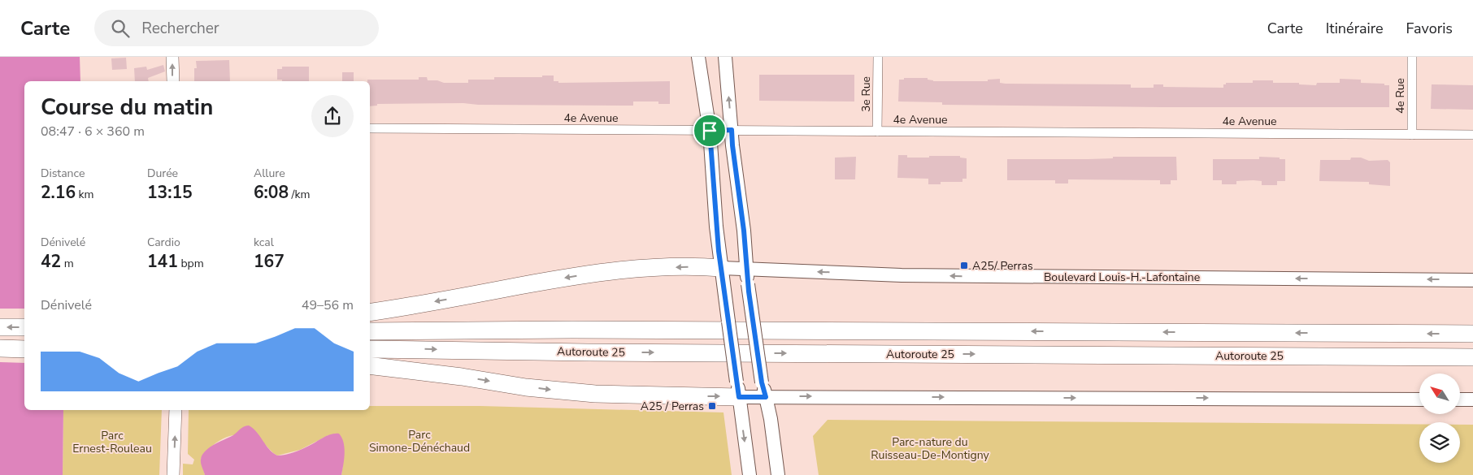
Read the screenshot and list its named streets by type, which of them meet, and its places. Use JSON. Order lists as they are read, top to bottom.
{
  "streets": {
    "highway": ["Autoroute 25"],
    "main road": ["Boulevard Louis-H.-Lafontaine"],
    "street": ["3e Rue", "4e Rue", "4e Avenue"]
  },
  "crossings": [
    ["3e Rue", "4e Avenue"],
    ["4e Rue", "4e Avenue"]
  ],
  "one_way": ["Boulevard Louis-H.-Lafontaine"],
  "parks": ["Parc Simone-Dénéchaud", "Parc Ernest-Rouleau", "Parc-nature du Ruisseau-De-Montigny"],
  "places": {
    "transit": ["A25/ Perras", "A25 / Perras"]
  },
  "north": "top left",
  "page": {
    "header": "Carte",
    "search": "Rechercher",
    "nav": ["Carte", "Itinéraire", "Favoris"],
    "heading": ["Course du matin", "08:47 · 6 × 360 m"],
    "stats": [
      ["Distance", "2.16 km"],
      ["Durée", "13:15"],
      ["Allure", "6:08 /km"],
      ["Dénivelé", "42 m"],
      ["Cardio", "141 bpm"],
      ["kcal", "167"]
    ],
    "chart": ["Dénivelé", "49–56 m"]
  }
}
